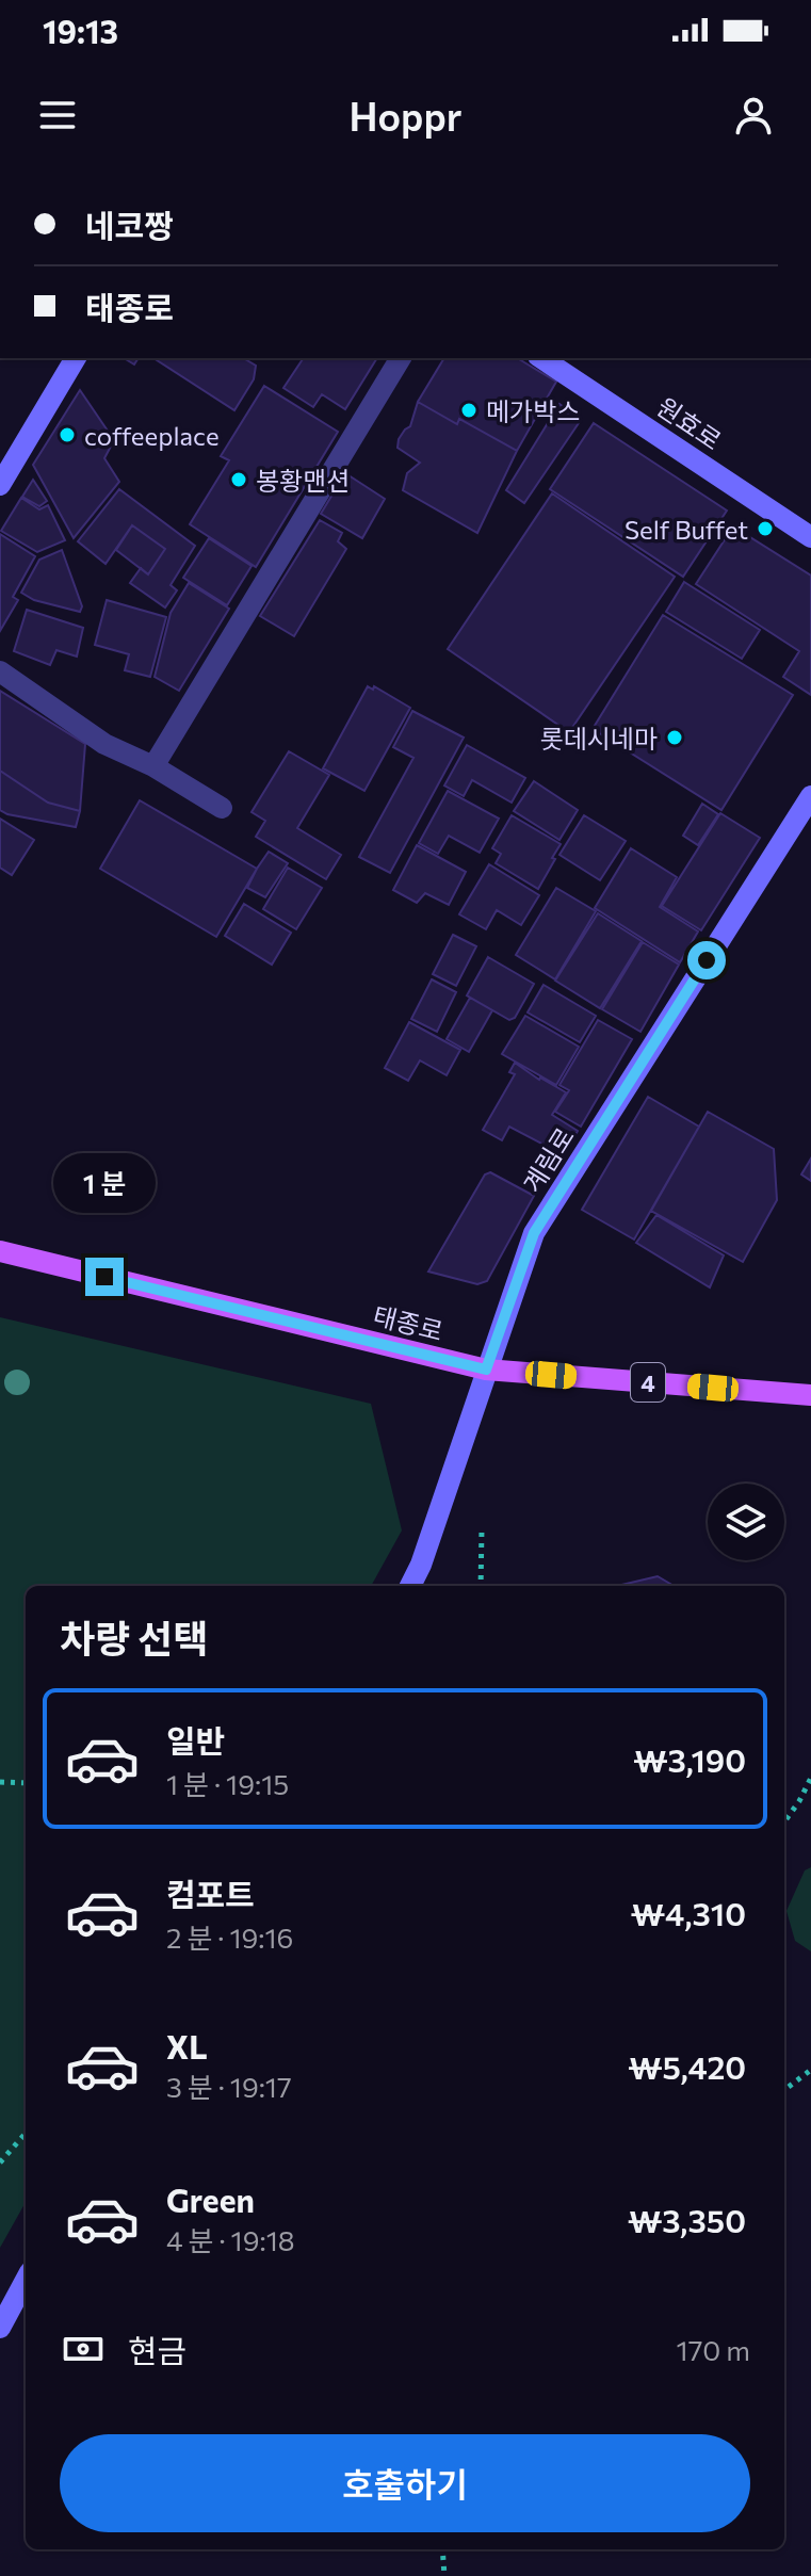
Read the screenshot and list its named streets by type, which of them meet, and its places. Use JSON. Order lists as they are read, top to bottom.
{
  "streets": {
    "main road": ["태종로", "4"],
    "street": ["원효로", "계림로"]
  },
  "crossings": [
    ["계림로", "태종로"]
  ],
  "places": [
    "메가박스",
    "coffeeplace",
    "봉황맨션",
    "Self Buffet",
    "롯데시네마"
  ],
  "page": {
    "status": "19:13",
    "header": "Hoppr",
    "banner": ["네코짱", "태종로"],
    "bubble": "1 분",
    "heading": "차량 선택",
    "list": [
      {
        "name": "일반",
        "note": "1 분 · 19:15",
        "value": "₩3,190"
      },
      {
        "name": "컴포트",
        "note": "2 분 · 19:16",
        "value": "₩4,310"
      },
      {
        "name": "XL",
        "note": "3 분 · 19:17",
        "value": "₩5,420"
      },
      {
        "name": "Green",
        "note": "4 분 · 19:18",
        "value": "₩3,350"
      }
    ],
    "pay": ["현금", "170 m"],
    "buttons": "호출하기"
  }
}
